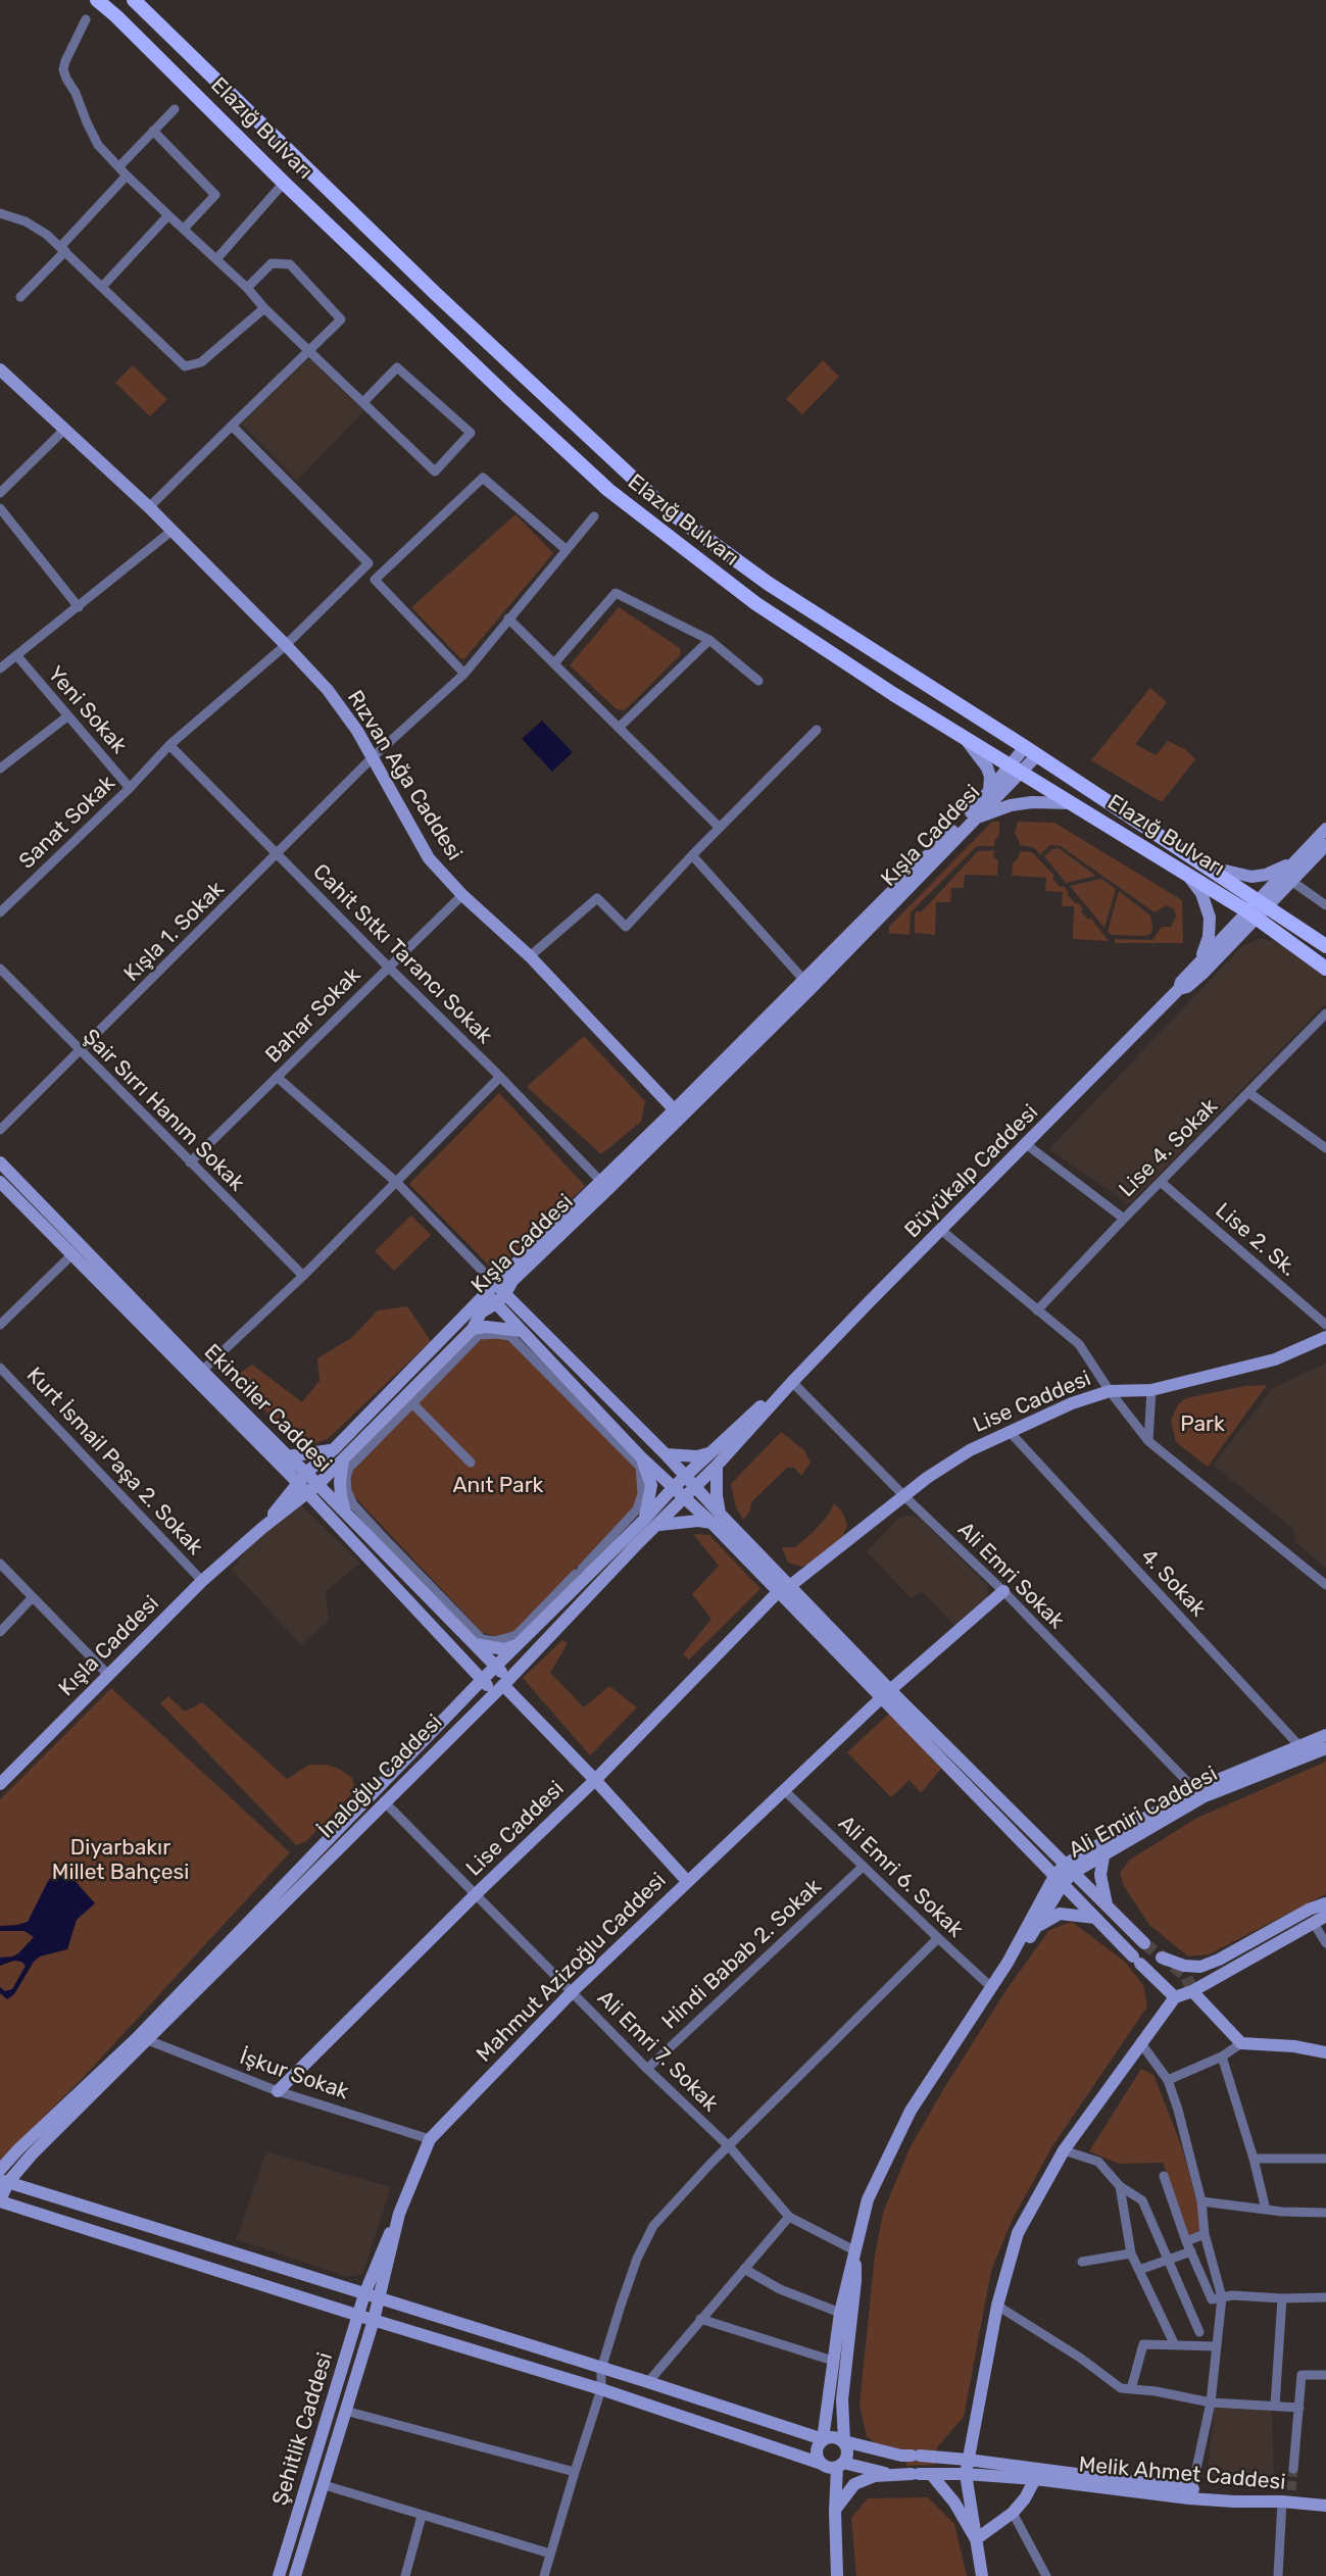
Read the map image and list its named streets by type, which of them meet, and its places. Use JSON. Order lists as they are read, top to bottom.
{
  "streets": {
    "main road": ["Elazığ Bulvarı"],
    "street": [
      "Yeni Sokak",
      "Rızvan Ağa Caddesi",
      "Sanat Sokak",
      "Kışla Caddesi",
      "Kışla 1. Sokak",
      "Cahit Sıtkı Tarancı Sokak",
      "Bahar Sokak",
      "Şair Sırrı Hanım Sokak",
      "Lise 4. Sokak",
      "Büyükalp Caddesi",
      "Lise 2. Sk.",
      "Lise Caddesi",
      "Ekinciler Caddesi",
      "Kurt İsmail Paşa 2. Sokak",
      "Ali Emri Sokak",
      "4. Sokak",
      "İnaloğlu Caddesi",
      "Ali Emiri Caddesi",
      "Ali Emri 6. Sokak",
      "Hindi Babab 2. Sokak",
      "Mahmut Azizoğlu Caddesi",
      "Ali Emri 7. Sokak",
      "İşkur Sokak",
      "Şehitlik Caddesi",
      "Melik Ahmet Caddesi"
    ]
  },
  "crossings": [
    ["Elazığ Bulvarı", "Kışla Caddesi"],
    ["Elazığ Bulvarı", "Büyükalp Caddesi"],
    ["Yeni Sokak", "Sanat Sokak"],
    ["Rızvan Ağa Caddesi", "Sanat Sokak"],
    ["Rızvan Ağa Caddesi", "Kışla Caddesi"],
    ["Rızvan Ağa Caddesi", "Kışla 1. Sokak"],
    ["Rızvan Ağa Caddesi", "Bahar Sokak"],
    ["Sanat Sokak", "Cahit Sıtkı Tarancı Sokak"],
    ["Kışla Caddesi", "Cahit Sıtkı Tarancı Sokak"],
    ["Kışla Caddesi", "Ekinciler Caddesi"],
    ["Kışla Caddesi", "Kurt İsmail Paşa 2. Sokak"],
    ["Kışla 1. Sokak", "Cahit Sıtkı Tarancı Sokak"],
    ["Kışla 1. Sokak", "Şair Sırrı Hanım Sokak"],
    ["Cahit Sıtkı Tarancı Sokak", "Bahar Sokak"],
    ["Bahar Sokak", "Şair Sırrı Hanım Sokak"],
    ["Lise 4. Sokak", "Lise 2. Sk."],
    ["Büyükalp Caddesi", "Ali Emri Sokak"],
    ["Büyükalp Caddesi", "İnaloğlu Caddesi"],
    ["Lise Caddesi", "Ekinciler Caddesi"],
    ["Lise Caddesi", "Ali Emri Sokak"],
    ["Lise Caddesi", "4. Sokak"],
    ["Lise Caddesi", "Ali Emri 7. Sokak"],
    ["Lise Caddesi", "İşkur Sokak"],
    ["Ekinciler Caddesi", "İnaloğlu Caddesi"],
    ["Ekinciler Caddesi", "Mahmut Azizoğlu Caddesi"],
    ["Ali Emri Sokak", "İnaloğlu Caddesi"],
    ["Ali Emri Sokak", "Ali Emiri Caddesi"],
    ["Ali Emri Sokak", "Mahmut Azizoğlu Caddesi"],
    ["4. Sokak", "Ali Emiri Caddesi"],
    ["İnaloğlu Caddesi", "Ali Emri 7. Sokak"],
    ["İnaloğlu Caddesi", "İşkur Sokak"],
    ["Ali Emri 6. Sokak", "Hindi Babab 2. Sokak"],
    ["Ali Emri 6. Sokak", "Mahmut Azizoğlu Caddesi"],
    ["Hindi Babab 2. Sokak", "Ali Emri 7. Sokak"],
    ["Mahmut Azizoğlu Caddesi", "Ali Emri 7. Sokak"],
    ["Mahmut Azizoğlu Caddesi", "İşkur Sokak"],
    ["Mahmut Azizoğlu Caddesi", "Şehitlik Caddesi"]
  ],
  "parks": ["Park", "Anıt Park", "Diyarbakır Millet Bahçesi"]
}
